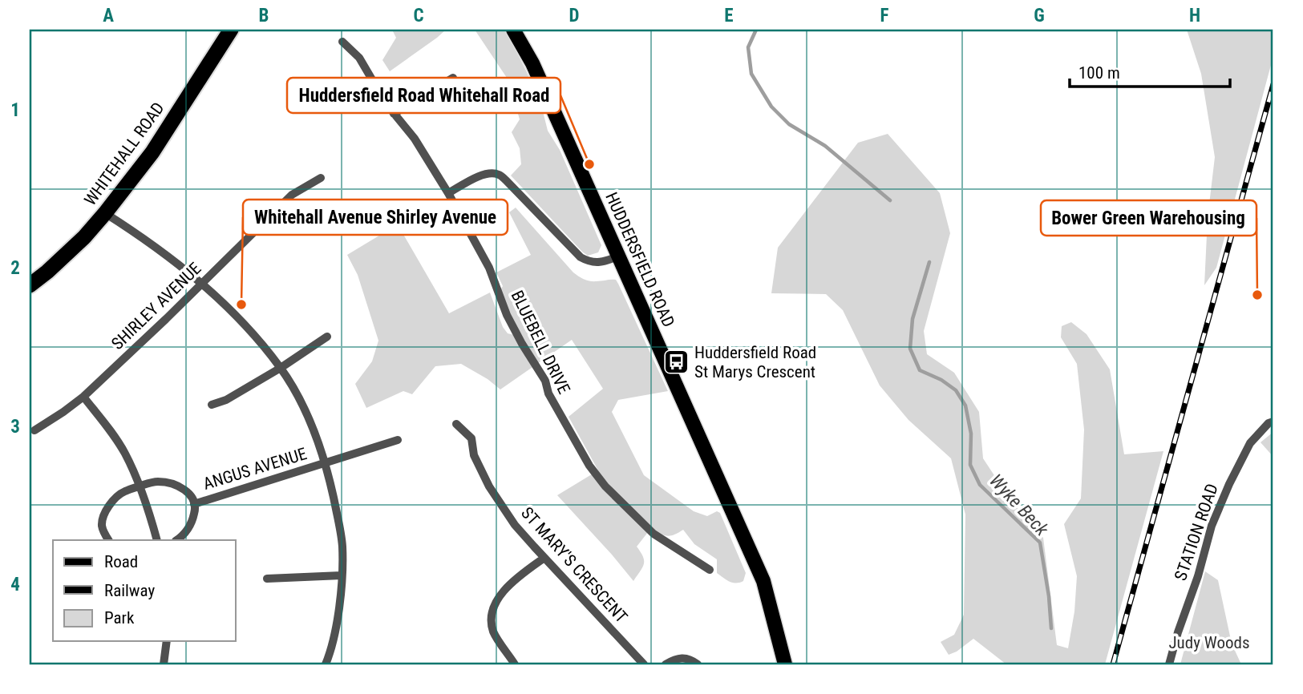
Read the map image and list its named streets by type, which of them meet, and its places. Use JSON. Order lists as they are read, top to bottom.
{
  "streets": {
    "highway": ["WHITEHALL ROAD"],
    "main road": ["HUDDERSFIELD ROAD"],
    "street": [
      "SHIRLEY AVENUE",
      "BLUEBELL DRIVE",
      "ANGUS AVENUE",
      "STATION ROAD",
      "ST MARY'S CRESCENT"
    ]
  },
  "water": ["Wyke Beck"],
  "parks": ["Judy Woods"],
  "places": {
    "other": ["Huddersfield Road Whitehall Road", "Bower Green Warehousing", "Whitehall Avenue Shirley Avenue"],
    "bus stop": ["Huddersfield Road St Marys Crescent"]
  },
  "legend": ["Road", "Railway", "Park"],
  "scale_bar": "100 m",
  "grid": {
    "columns": [
      "A",
      "B",
      "C",
      "D",
      "E",
      "F",
      "G",
      "H"
    ],
    "rows": [
      "1",
      "2",
      "3",
      "4"
    ]
  }
}
